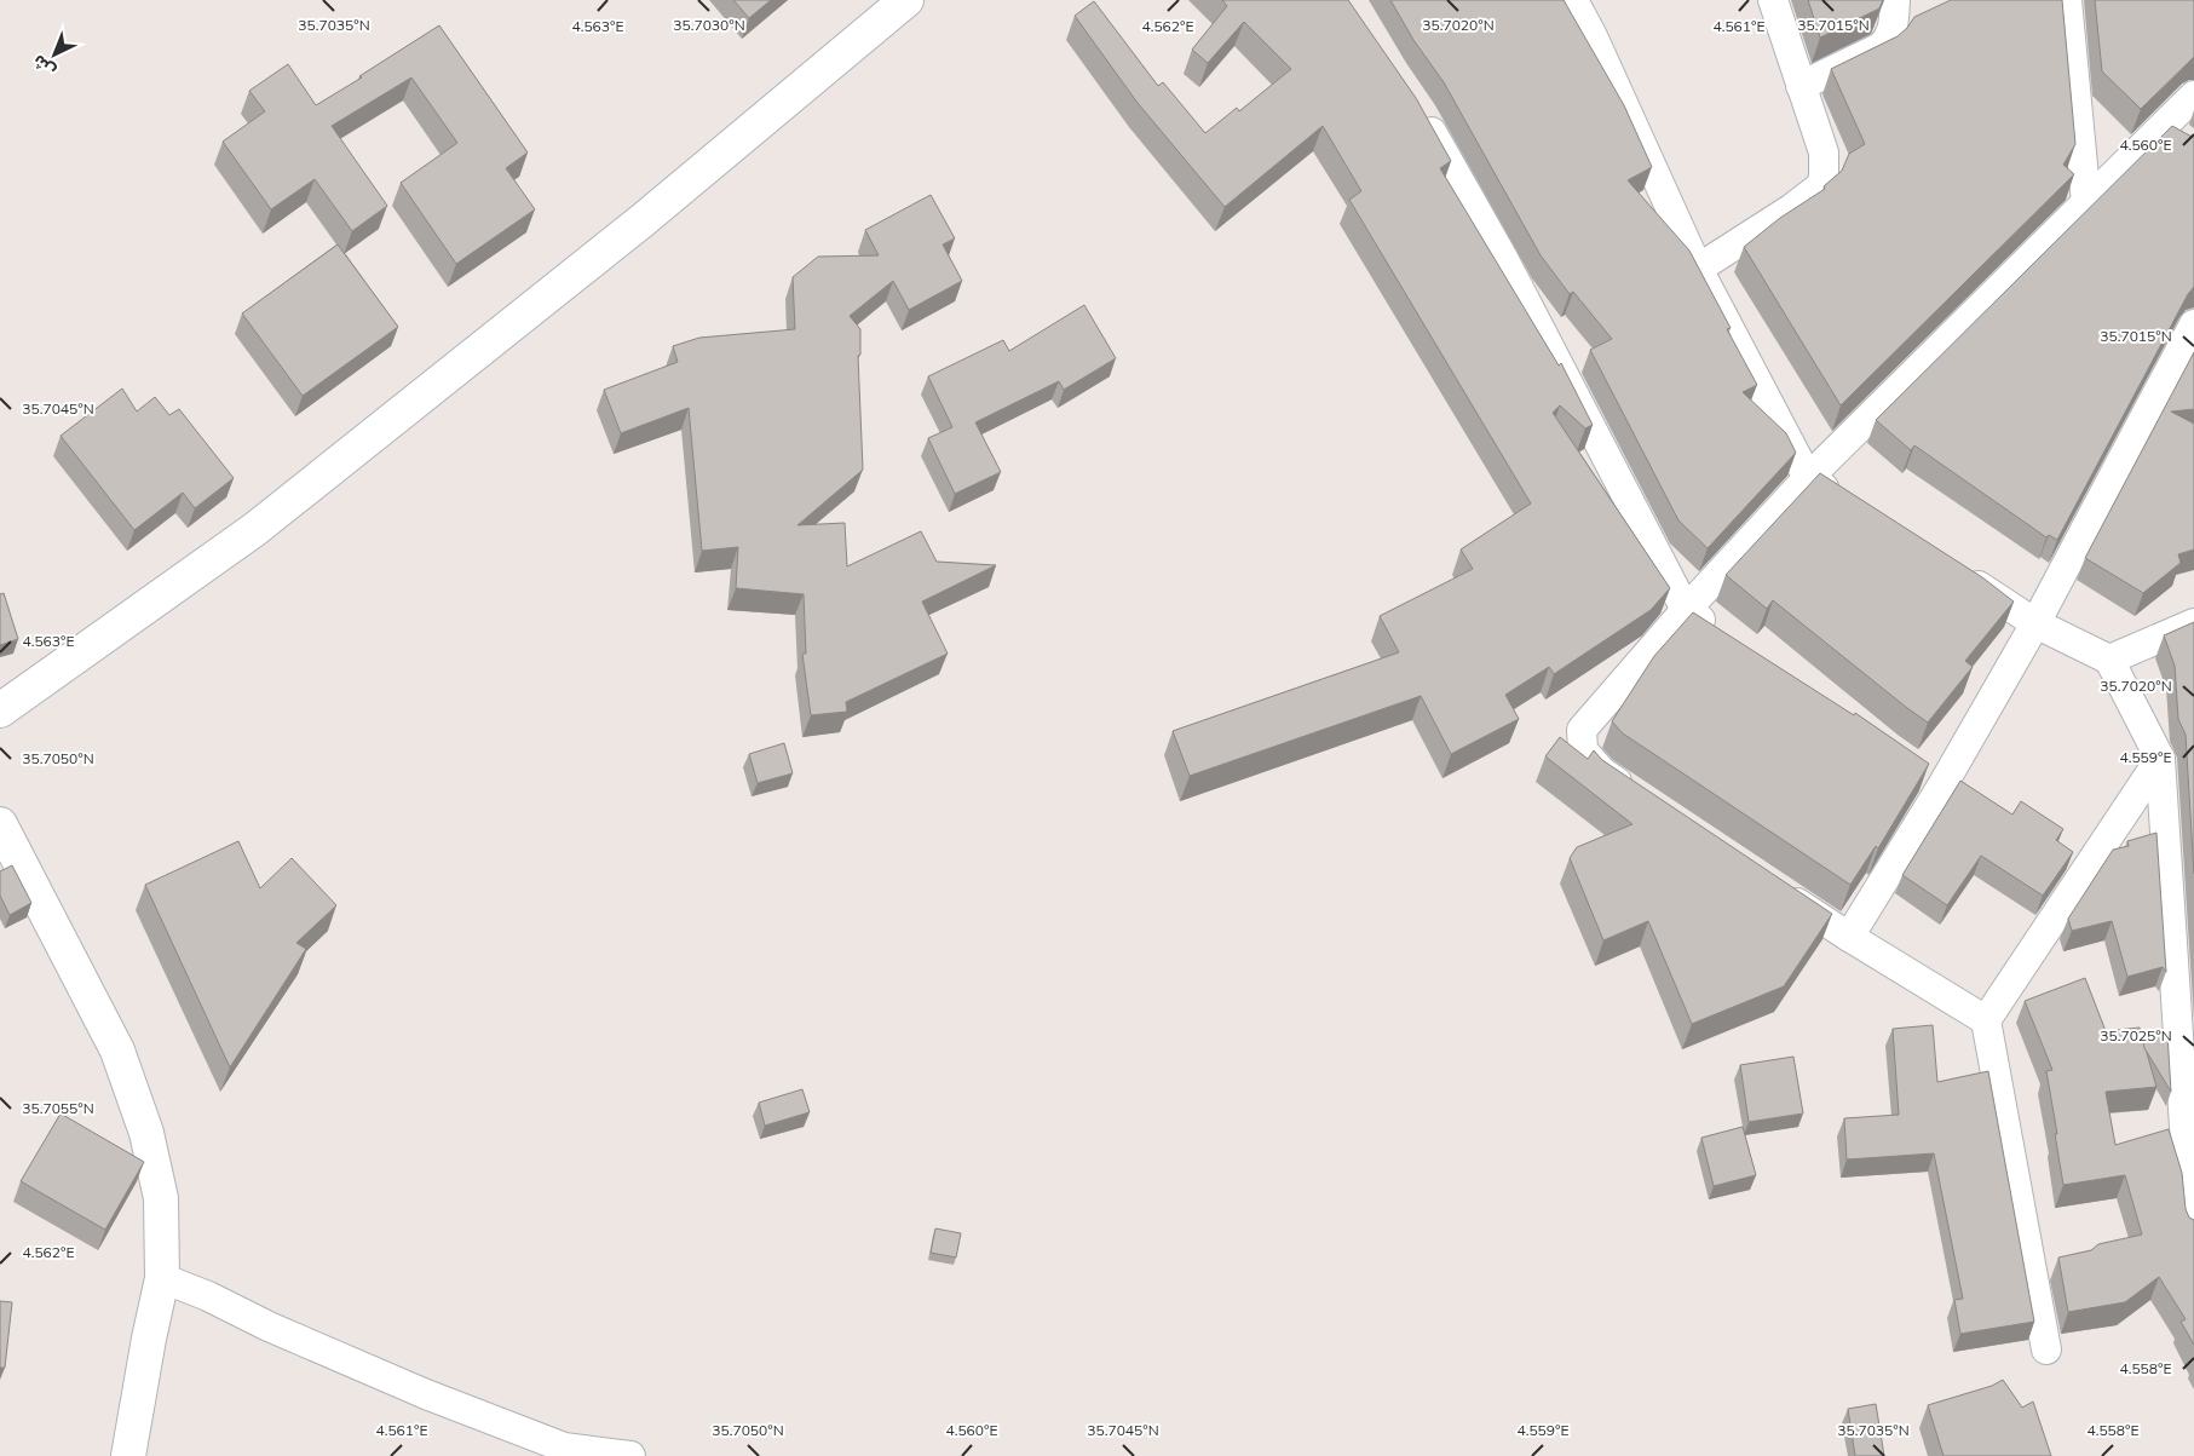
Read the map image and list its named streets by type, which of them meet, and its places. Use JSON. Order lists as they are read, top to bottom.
{
  "north": "bottom left",
  "coordinates": [
    "35.7035°N",
    "35.7030°N",
    "35.7020°N",
    "35.7015°N",
    "4.563°E",
    "4.562°E",
    "4.561°E",
    "4.560°E",
    "35.7045°N",
    "4.559°E",
    "35.7050°N",
    "35.7025°N",
    "35.7055°N",
    "4.558°E"
  ]
}
